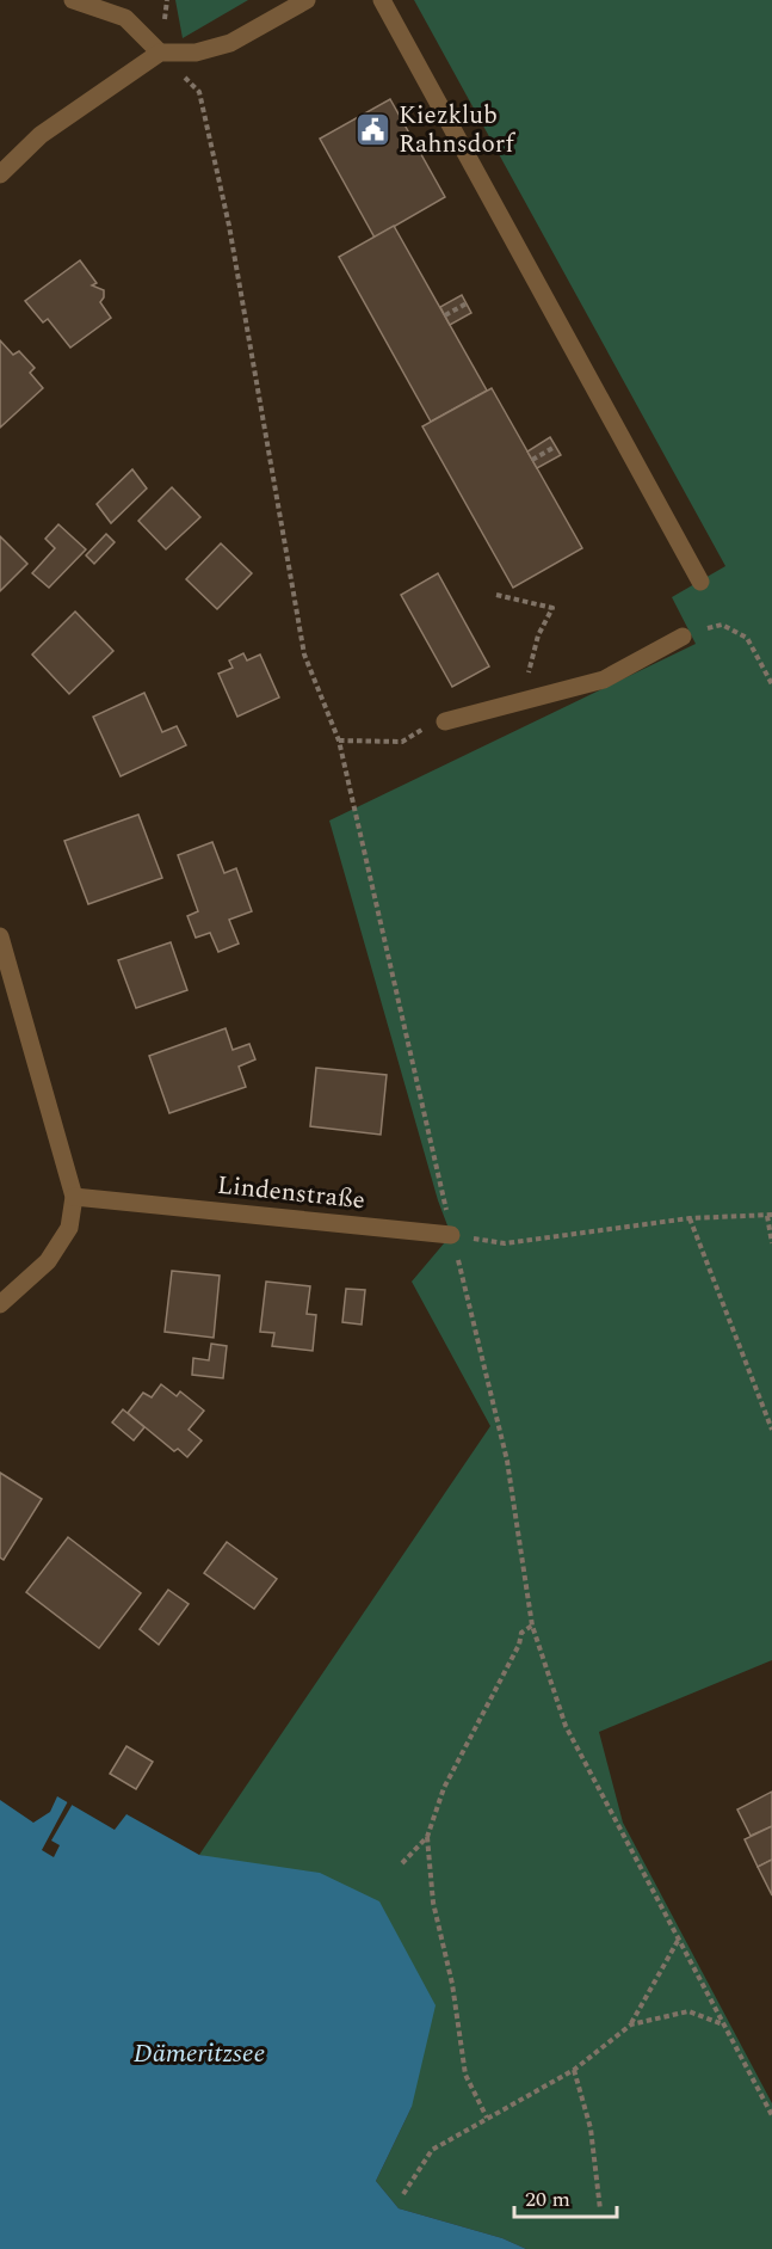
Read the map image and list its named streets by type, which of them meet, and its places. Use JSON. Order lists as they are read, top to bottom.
{
  "streets": {
    "street": ["Lindenstraße"]
  },
  "water": ["Dämeritzsee"],
  "places": {
    "public building": ["Kiezklub Rahnsdorf"]
  },
  "scale_bar": "20 m"
}
